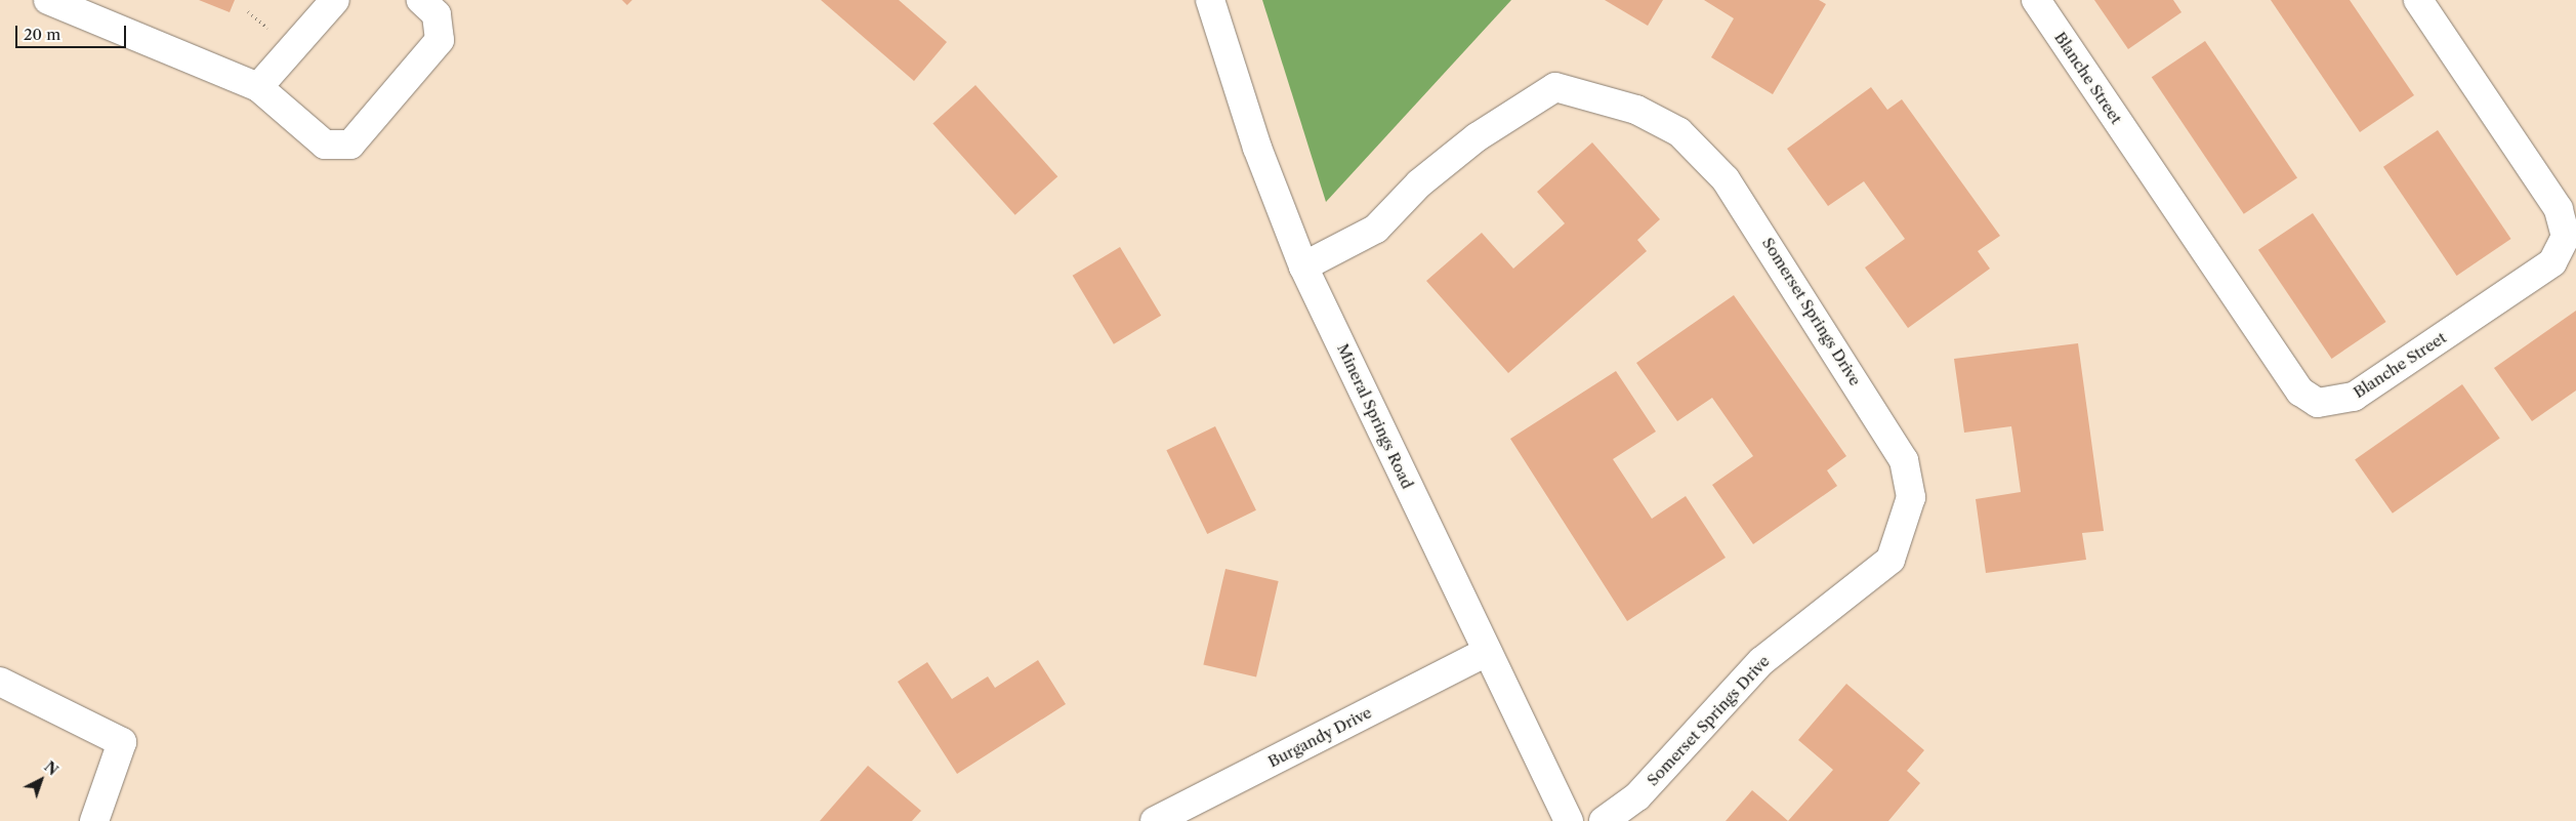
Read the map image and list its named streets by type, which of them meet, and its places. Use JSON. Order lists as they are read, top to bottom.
{
  "streets": {
    "street": [
      "Blanche Street",
      "Somerset Springs Drive",
      "Mineral Springs Road",
      "Burgandy Drive"
    ]
  },
  "crossings": [
    ["Somerset Springs Drive", "Mineral Springs Road"],
    ["Mineral Springs Road", "Burgandy Drive"]
  ],
  "scale_bar": "20 m",
  "north": "top right"
}
